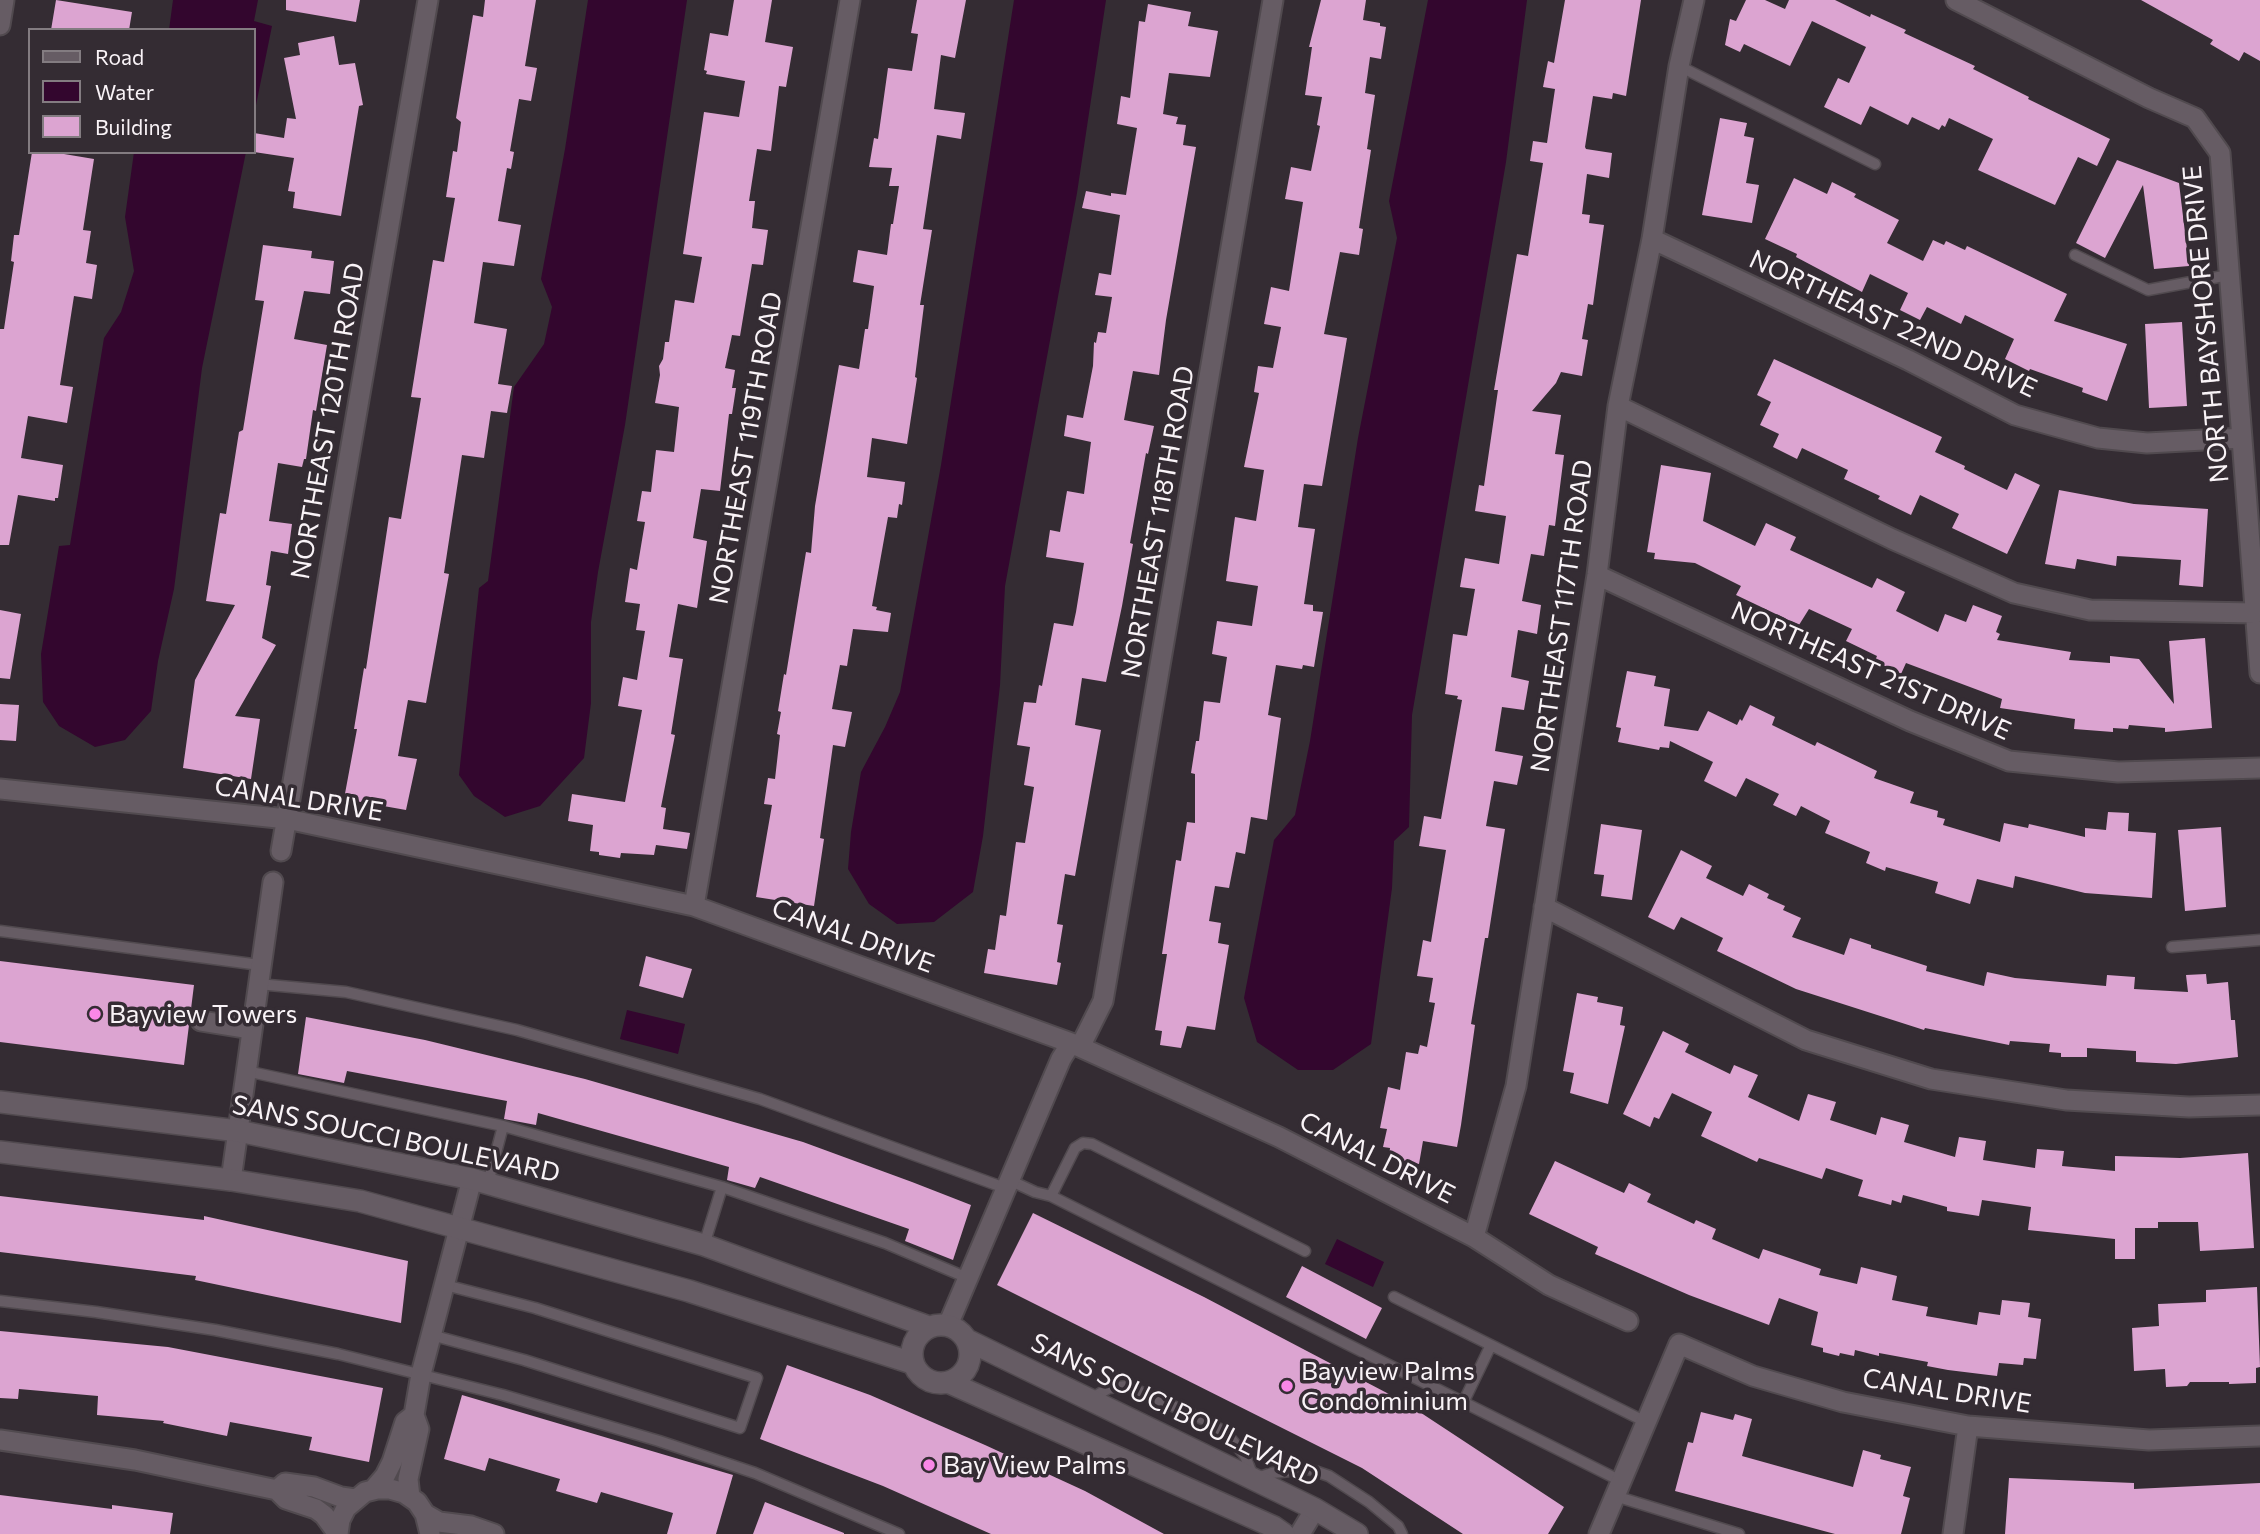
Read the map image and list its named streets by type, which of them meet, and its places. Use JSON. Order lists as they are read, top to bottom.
{
  "streets": {
    "street": [
      "NORTHEAST 22ND DRIVE",
      "NORTH BAYSHORE DRIVE",
      "NORTHEAST 120TH ROAD",
      "NORTHEAST 119TH ROAD",
      "NORTHEAST 118TH ROAD",
      "NORTHEAST 117TH ROAD",
      "NORTHEAST 21ST DRIVE",
      "CANAL DRIVE",
      "SANS SOUCCI BOULEVARD",
      "SANS SOUCI BOULEVARD"
    ]
  },
  "crossings": [
    ["NORTHEAST 22ND DRIVE", "NORTH BAYSHORE DRIVE"],
    ["NORTHEAST 22ND DRIVE", "NORTHEAST 117TH ROAD"],
    ["NORTHEAST 120TH ROAD", "CANAL DRIVE"],
    ["NORTHEAST 119TH ROAD", "CANAL DRIVE"],
    ["NORTHEAST 118TH ROAD", "CANAL DRIVE"],
    ["NORTHEAST 118TH ROAD", "SANS SOUCCI BOULEVARD"],
    ["NORTHEAST 118TH ROAD", "SANS SOUCI BOULEVARD"],
    ["NORTHEAST 117TH ROAD", "NORTHEAST 21ST DRIVE"],
    ["NORTHEAST 117TH ROAD", "CANAL DRIVE"],
    ["SANS SOUCCI BOULEVARD", "SANS SOUCI BOULEVARD"]
  ],
  "places": ["Bayview Towers", "Bayview Palms Condominium", "Bay View Palms"],
  "legend": ["Road", "Water", "Building"]
}
